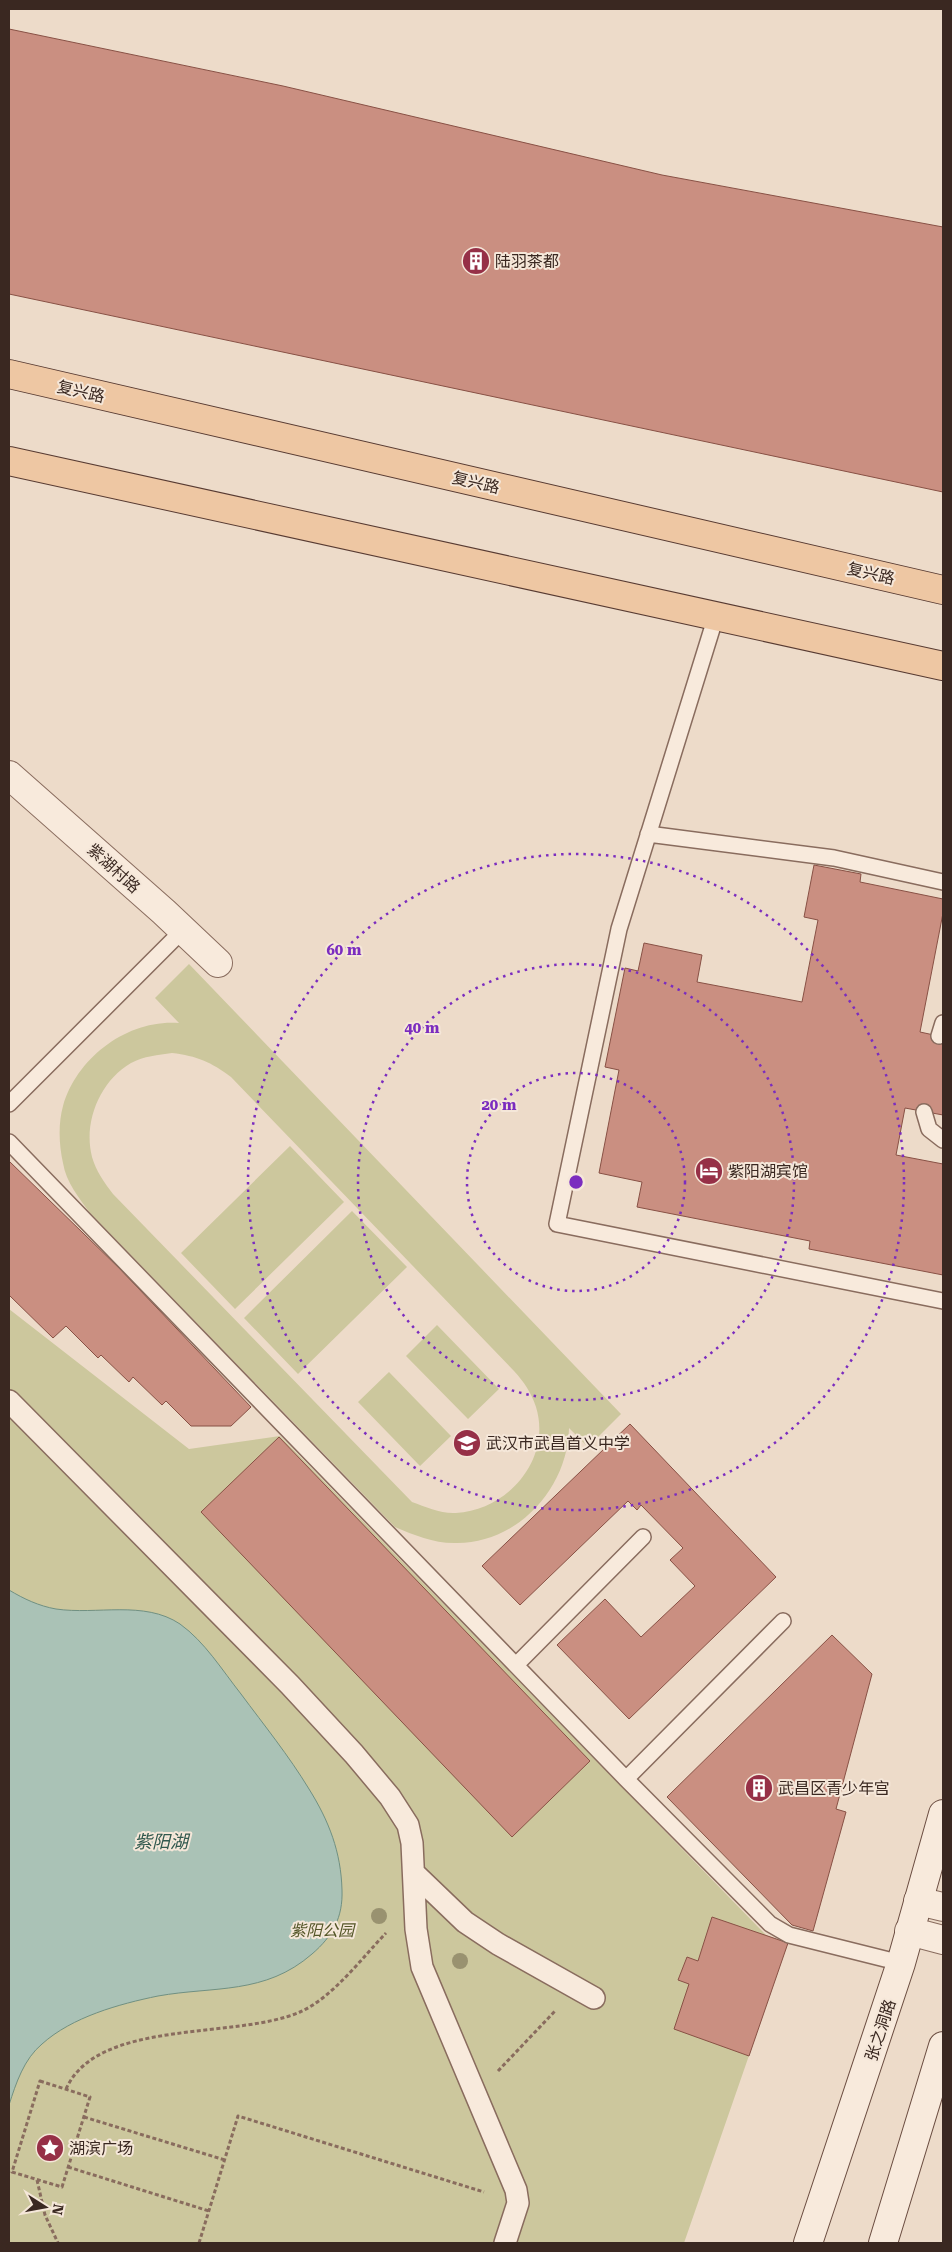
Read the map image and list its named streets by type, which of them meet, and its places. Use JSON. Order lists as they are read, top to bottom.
{
  "streets": {
    "main road": ["复兴路", "紫湖村路", "张之洞路"]
  },
  "water": ["紫阳湖"],
  "parks": ["紫阳公园"],
  "places": {
    "building": ["陆羽茶都", "武昌区青少年宫"],
    "hotel": ["紫阳湖宾馆"],
    "school or university": ["武汉市武昌首义中学"],
    "place": ["湖滨广场"]
  },
  "north": "right",
  "rings": ["60 m", "40 m", "20 m"]
}
